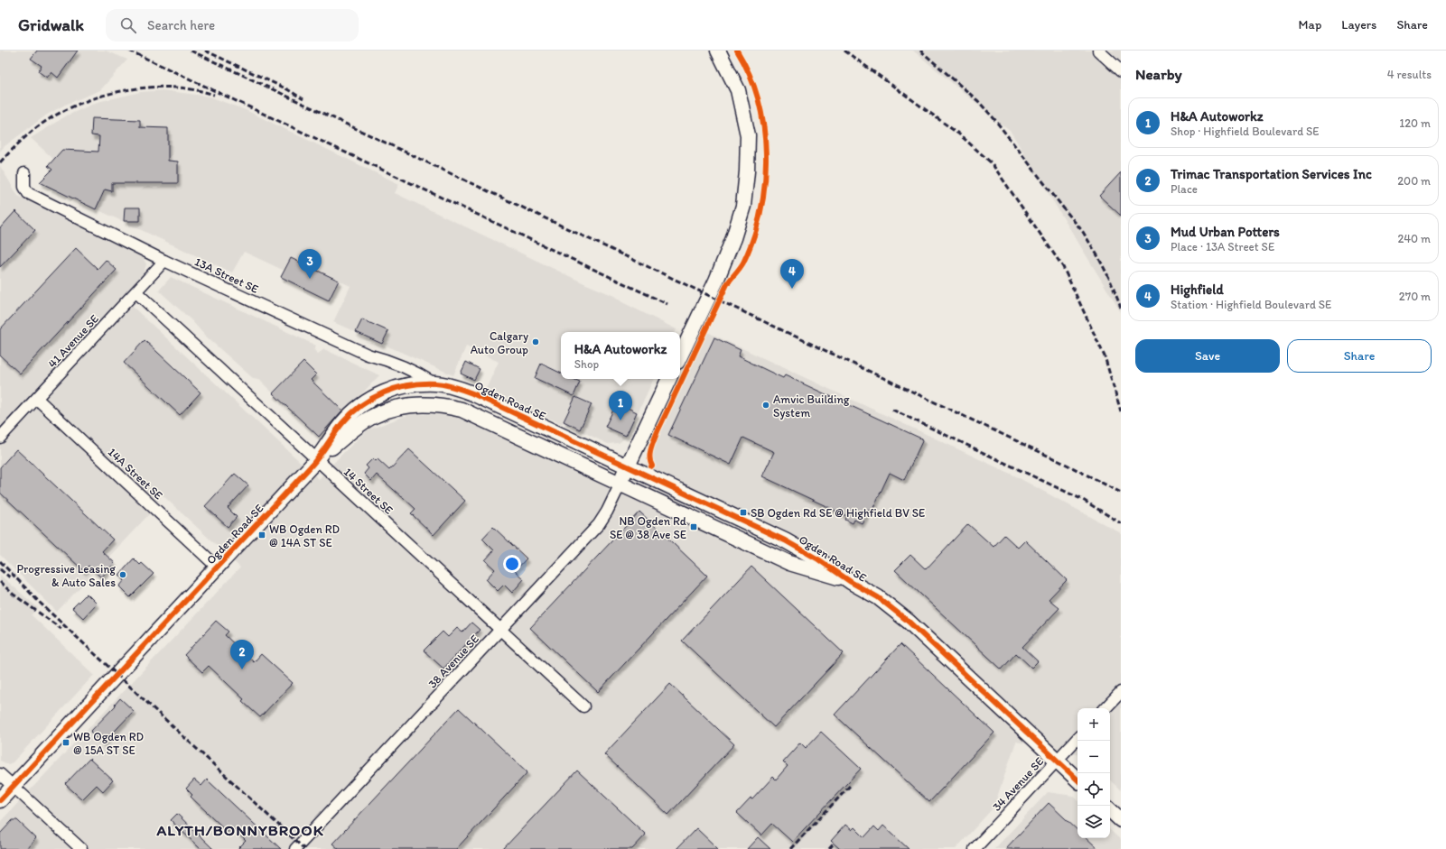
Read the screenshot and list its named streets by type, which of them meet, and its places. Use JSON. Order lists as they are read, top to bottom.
{
  "streets": {
    "street": [
      "13A Street SE",
      "41 Avenue SE",
      "Ogden Road SE",
      "14A Street SE",
      "14 Street SE",
      "38 Avenue SE",
      "34 Avenue SE"
    ]
  },
  "crossings": [
    ["13A Street SE", "41 Avenue SE"],
    ["13A Street SE", "Ogden Road SE"],
    ["41 Avenue SE", "14A Street SE"],
    ["41 Avenue SE", "14 Street SE"],
    ["Ogden Road SE", "14A Street SE"],
    ["Ogden Road SE", "14 Street SE"],
    ["Ogden Road SE", "38 Avenue SE"],
    ["Ogden Road SE", "34 Avenue SE"],
    ["14 Street SE", "38 Avenue SE"]
  ],
  "districts": ["ALYTH/BONNYBROOK"],
  "places": {
    "other": ["Calgary Auto Group", "Amvic Building System", "Progressive Leasing & Auto Sales"],
    "transit": [
      "SB Ogden Rd SE @ Highfield BV SE",
      "NB Ogden Rd SE @ 38 Ave SE",
      "WB Ogden RD @ 14A ST SE",
      "WB Ogden RD @ 15A ST SE"
    ]
  },
  "page": {
    "header": "Gridwalk",
    "search": "Search here",
    "nav": ["Map", "Layers", "Share"],
    "heading": ["Nearby", "4 results"],
    "list": [
      {
        "mark": "1",
        "name": "H&A Autoworkz",
        "note": "Shop · Highfield Boulevard SE",
        "value": "120 m"
      },
      {
        "mark": "2",
        "name": "Trimac Transportation Services Inc",
        "note": "Place",
        "value": "200 m"
      },
      {
        "mark": "3",
        "name": "Mud Urban Potters",
        "note": "Place · 13A Street SE",
        "value": "240 m"
      },
      {
        "mark": "4",
        "name": "Highfield",
        "note": "Station · Highfield Boulevard SE",
        "value": "270 m"
      }
    ],
    "pins": [
      "3",
      "4",
      "1",
      "2"
    ],
    "buttons": ["Save", "Share"],
    "popup": ["H&A Autoworkz", "Shop"],
    "map_buttons": ["+", "−"]
  }
}
